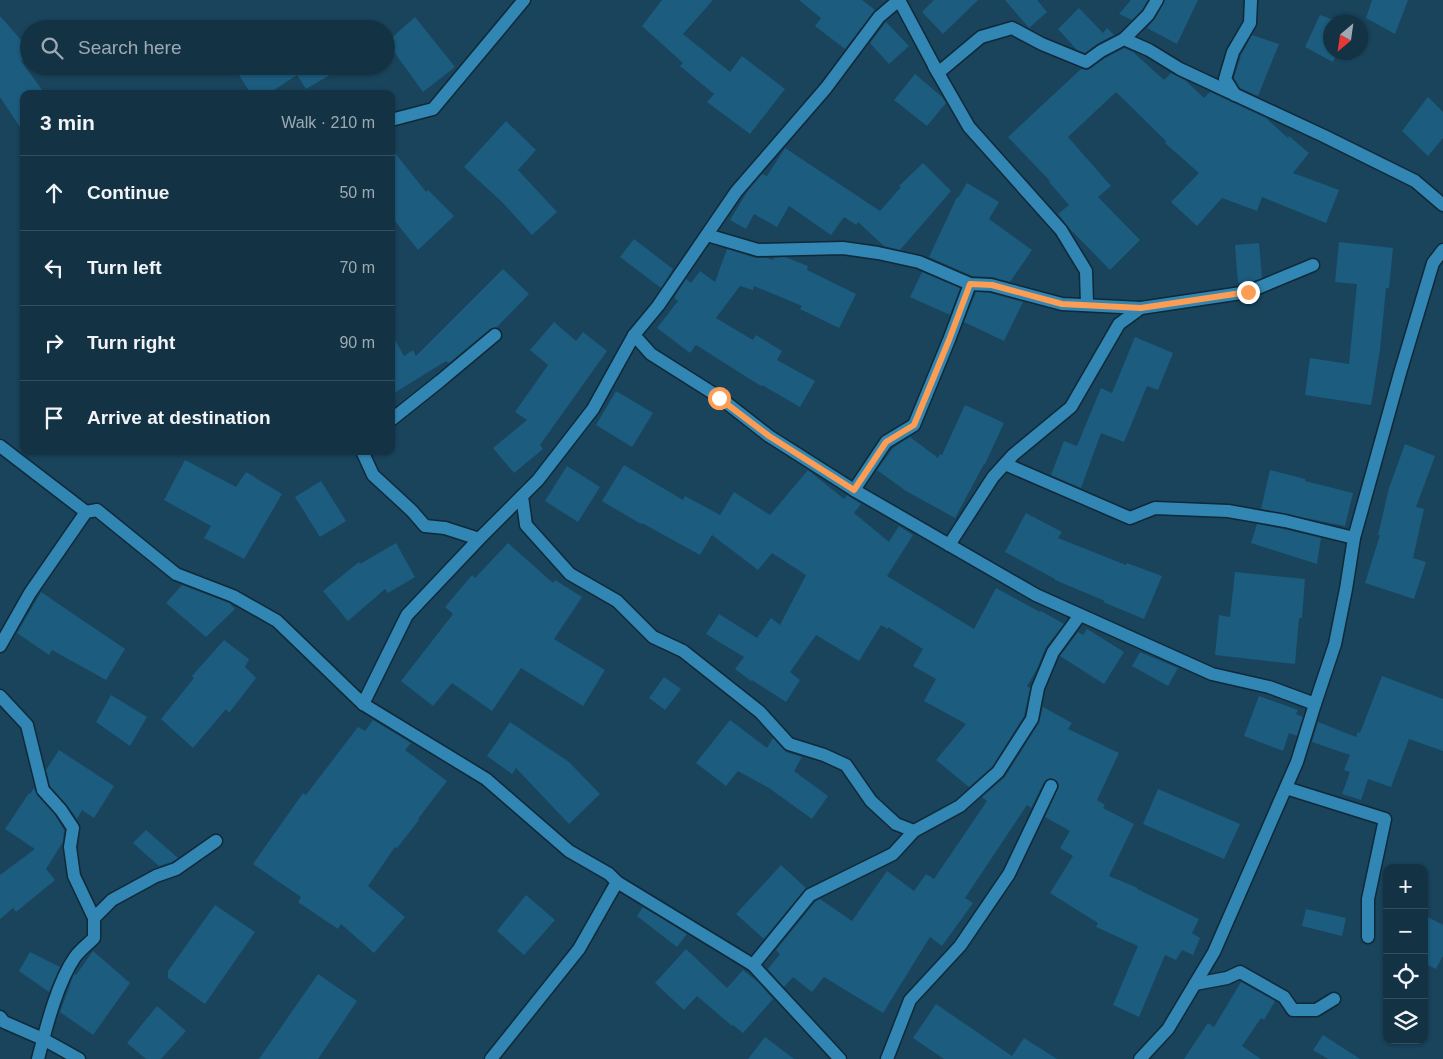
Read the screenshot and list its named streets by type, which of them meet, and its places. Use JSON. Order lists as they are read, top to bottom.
{
  "north": "bottom left",
  "page": {
    "search": "Search here",
    "heading": ["3 min", "Walk · 210 m"],
    "list": [
      ["Continue", "50 m"],
      ["Turn left", "70 m"],
      ["Turn right", "90 m"],
      "Arrive at destination"
    ],
    "map_buttons": ["+", "−"]
  }
}
